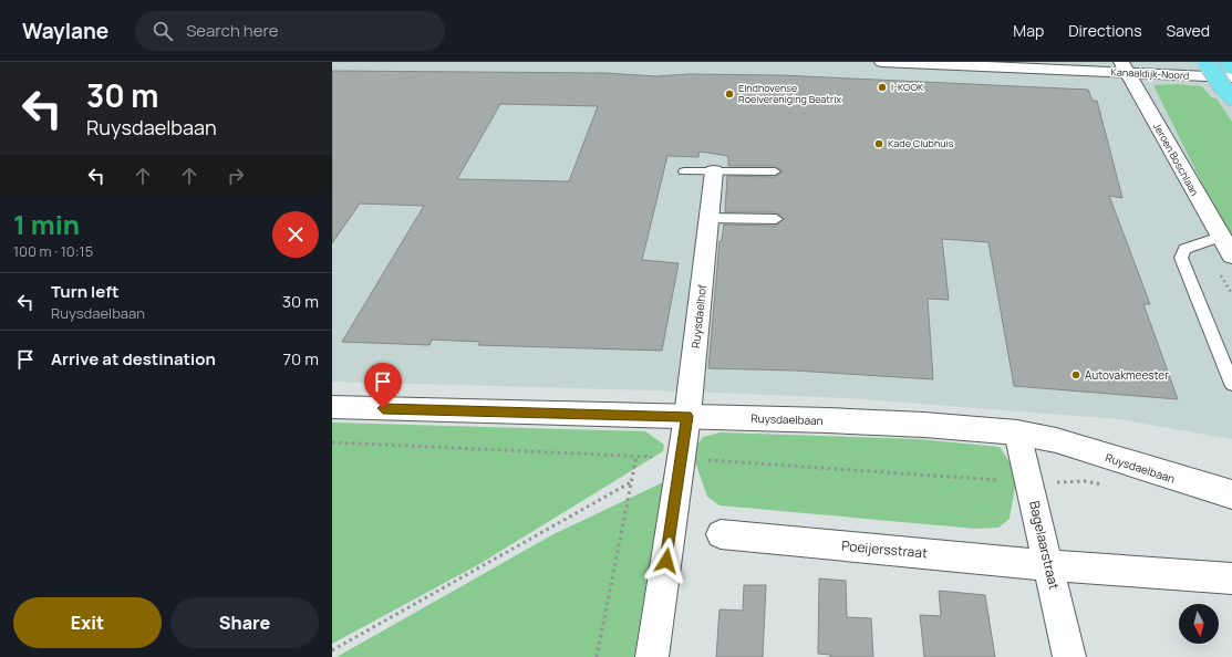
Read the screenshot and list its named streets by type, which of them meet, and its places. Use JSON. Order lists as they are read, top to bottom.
{
  "streets": {
    "street": [
      "Kanaaldijk-Noord",
      "Jeroen Boschlaan",
      "Ruysdaelhof",
      "Ruysdaelbaan",
      "Bagelaarstraat",
      "Poeijersstraat"
    ]
  },
  "crossings": [
    ["Kanaaldijk-Noord", "Jeroen Boschlaan"],
    ["Ruysdaelhof", "Ruysdaelbaan"],
    ["Ruysdaelbaan", "Bagelaarstraat"],
    ["Bagelaarstraat", "Poeijersstraat"]
  ],
  "places": [
    "I-KOOK",
    "Eindhovense Roeivereniging Beatrix",
    "Kade Clubhuis",
    "Autovakmeester"
  ],
  "north": "bottom",
  "page": {
    "header": "Waylane",
    "search": "Search here",
    "nav": ["Map", "Directions", "Saved"],
    "turn": ["30 m", "Ruysdaelbaan"],
    "heading": ["1 min", "100 m · 10:15"],
    "list": [
      {
        "name": "Turn left",
        "note": "Ruysdaelbaan",
        "value": "30 m"
      },
      {
        "name": "Arrive at destination",
        "value": "70 m"
      }
    ],
    "buttons": ["Exit", "Share"]
  }
}
